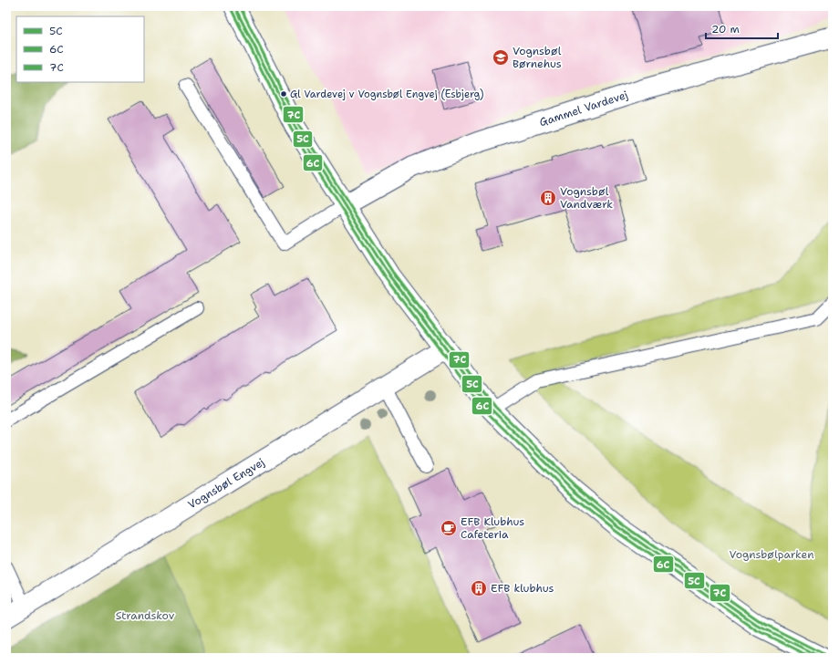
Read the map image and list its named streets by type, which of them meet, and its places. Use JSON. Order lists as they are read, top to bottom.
{
  "streets": {
    "street": ["Gammel Vardevej", "Vognsbøl Engvej"]
  },
  "parks": ["Vognsbølparken", "Strandskov"],
  "places": {
    "school or university": ["Vognsbøl Børnehus"],
    "other": ["Gl Vardevej v Vognsbøl Engvej (Esbjerg)"],
    "building": ["Vognsbøl Vandværk", "EFB klubhus"],
    "cafe": ["EFB Klubhus Cafeteria"]
  },
  "lines": ["transit line 5C", "transit line 7C", "transit line 6C"],
  "legend": ["5C", "6C", "7C"],
  "scale_bar": "20 m"
}
